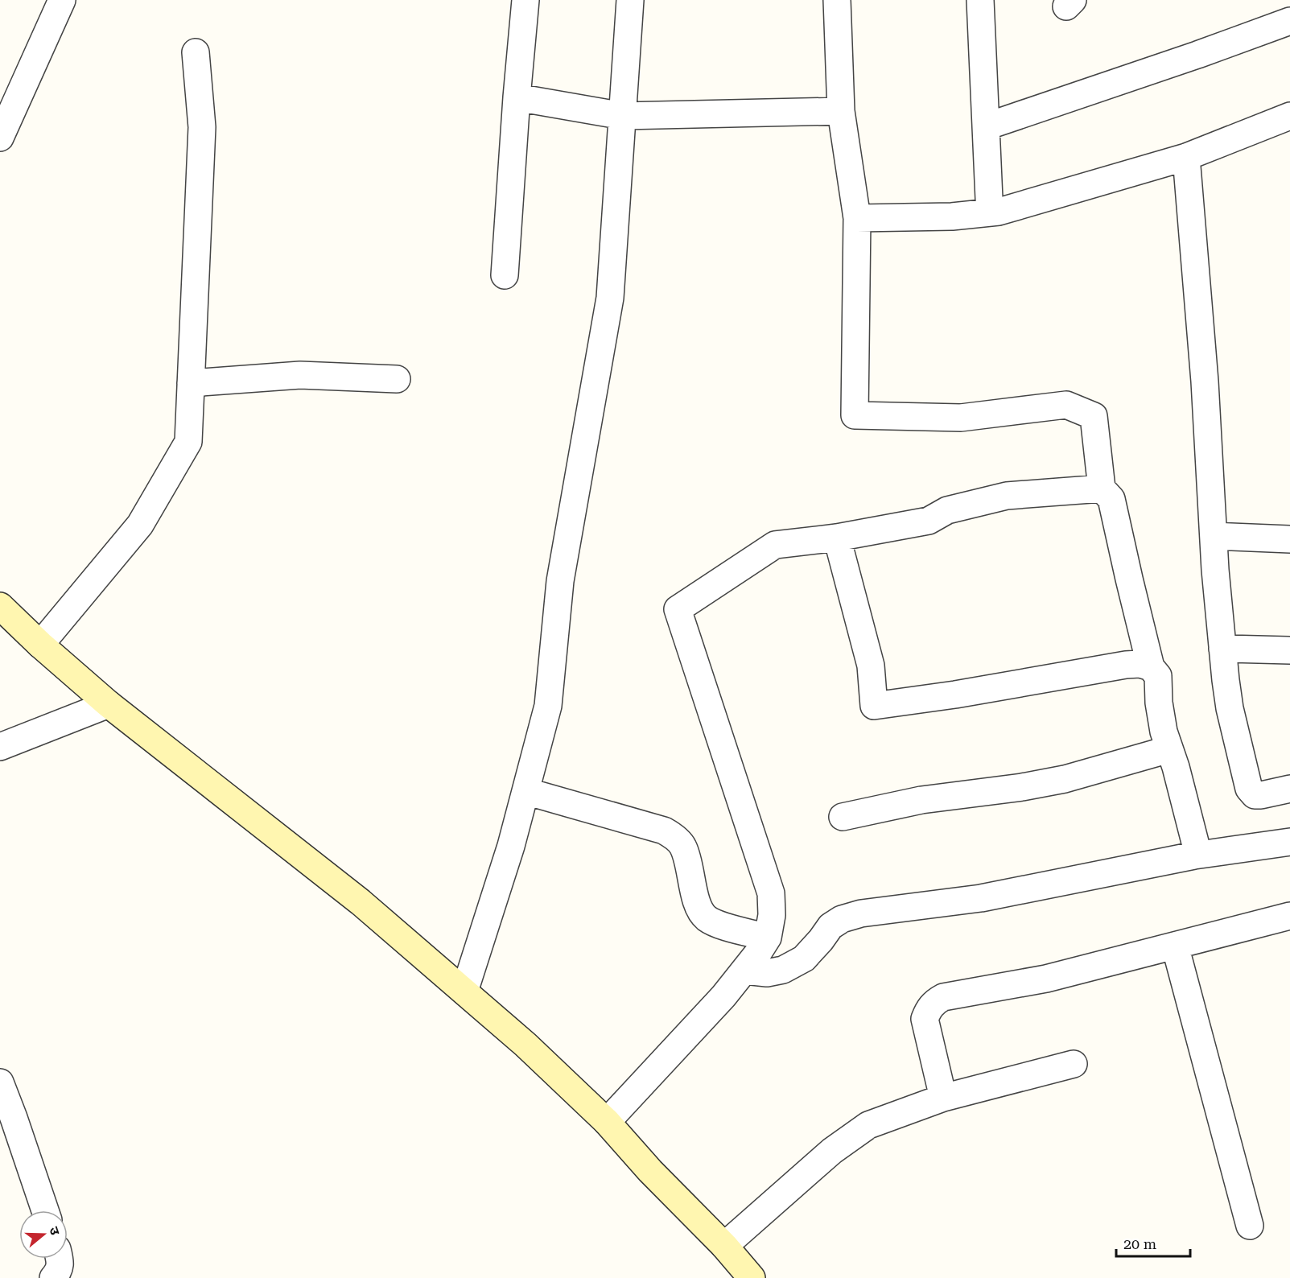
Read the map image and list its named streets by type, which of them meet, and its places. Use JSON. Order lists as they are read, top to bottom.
{
  "scale_bar": "20 m",
  "north": "right"
}
